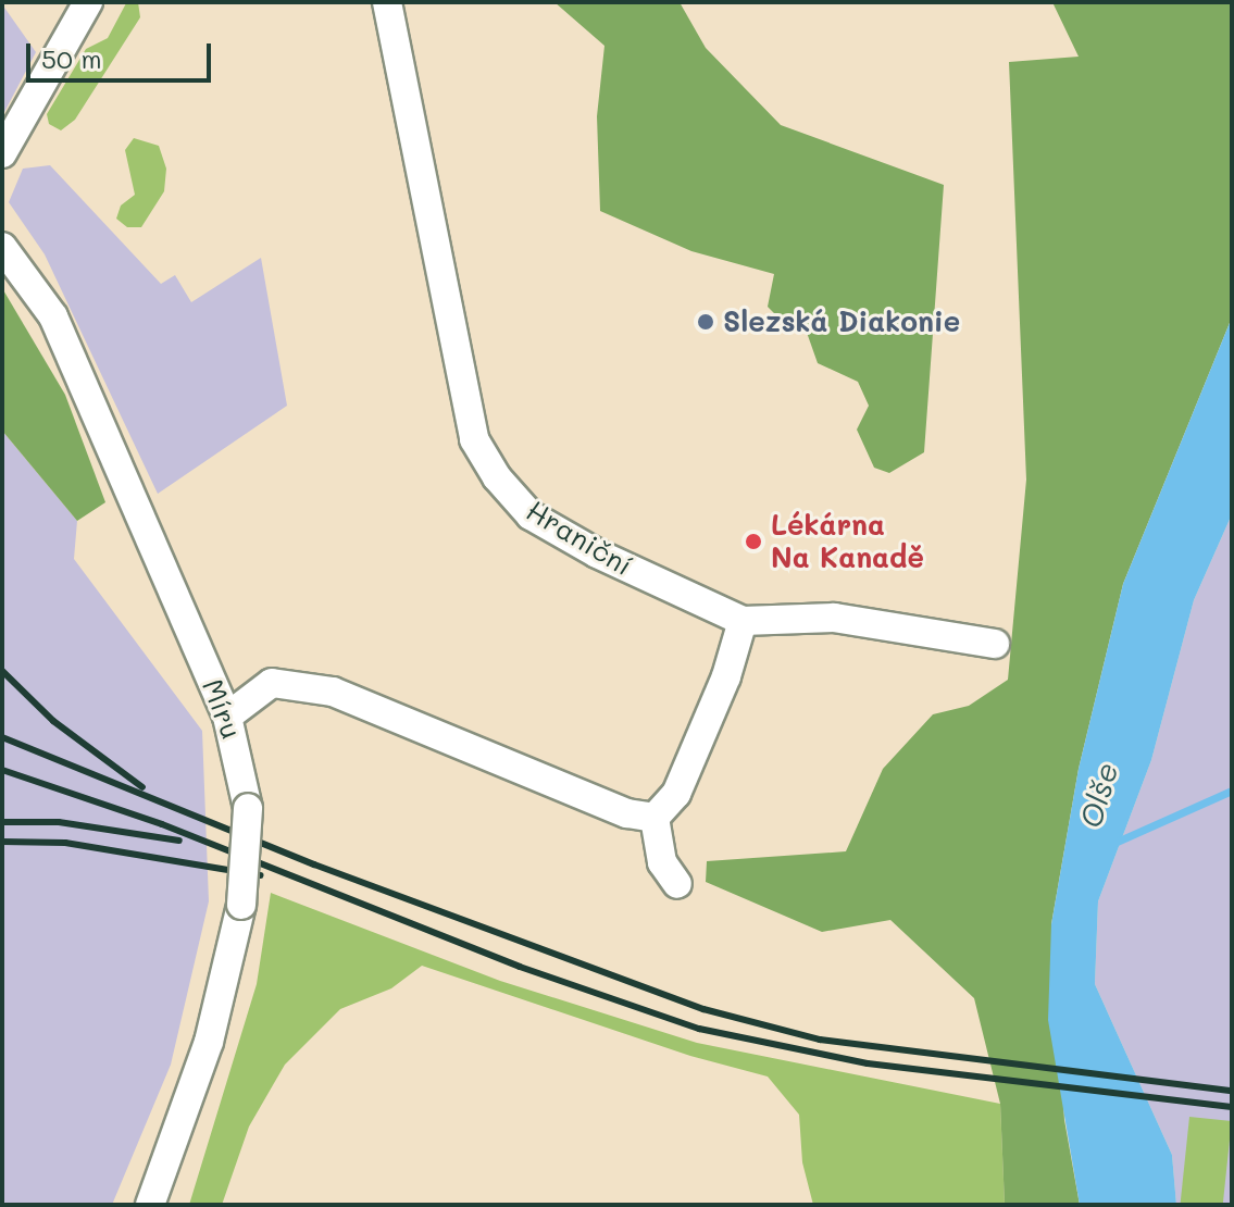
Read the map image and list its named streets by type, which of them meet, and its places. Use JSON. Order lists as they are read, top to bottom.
{
  "streets": {
    "street": ["Hraniční", "Míru"]
  },
  "water": ["Olše"],
  "places": ["Slezská Diakonie", "Lékárna Na Kanadě"],
  "scale_bar": "50 m"
}
